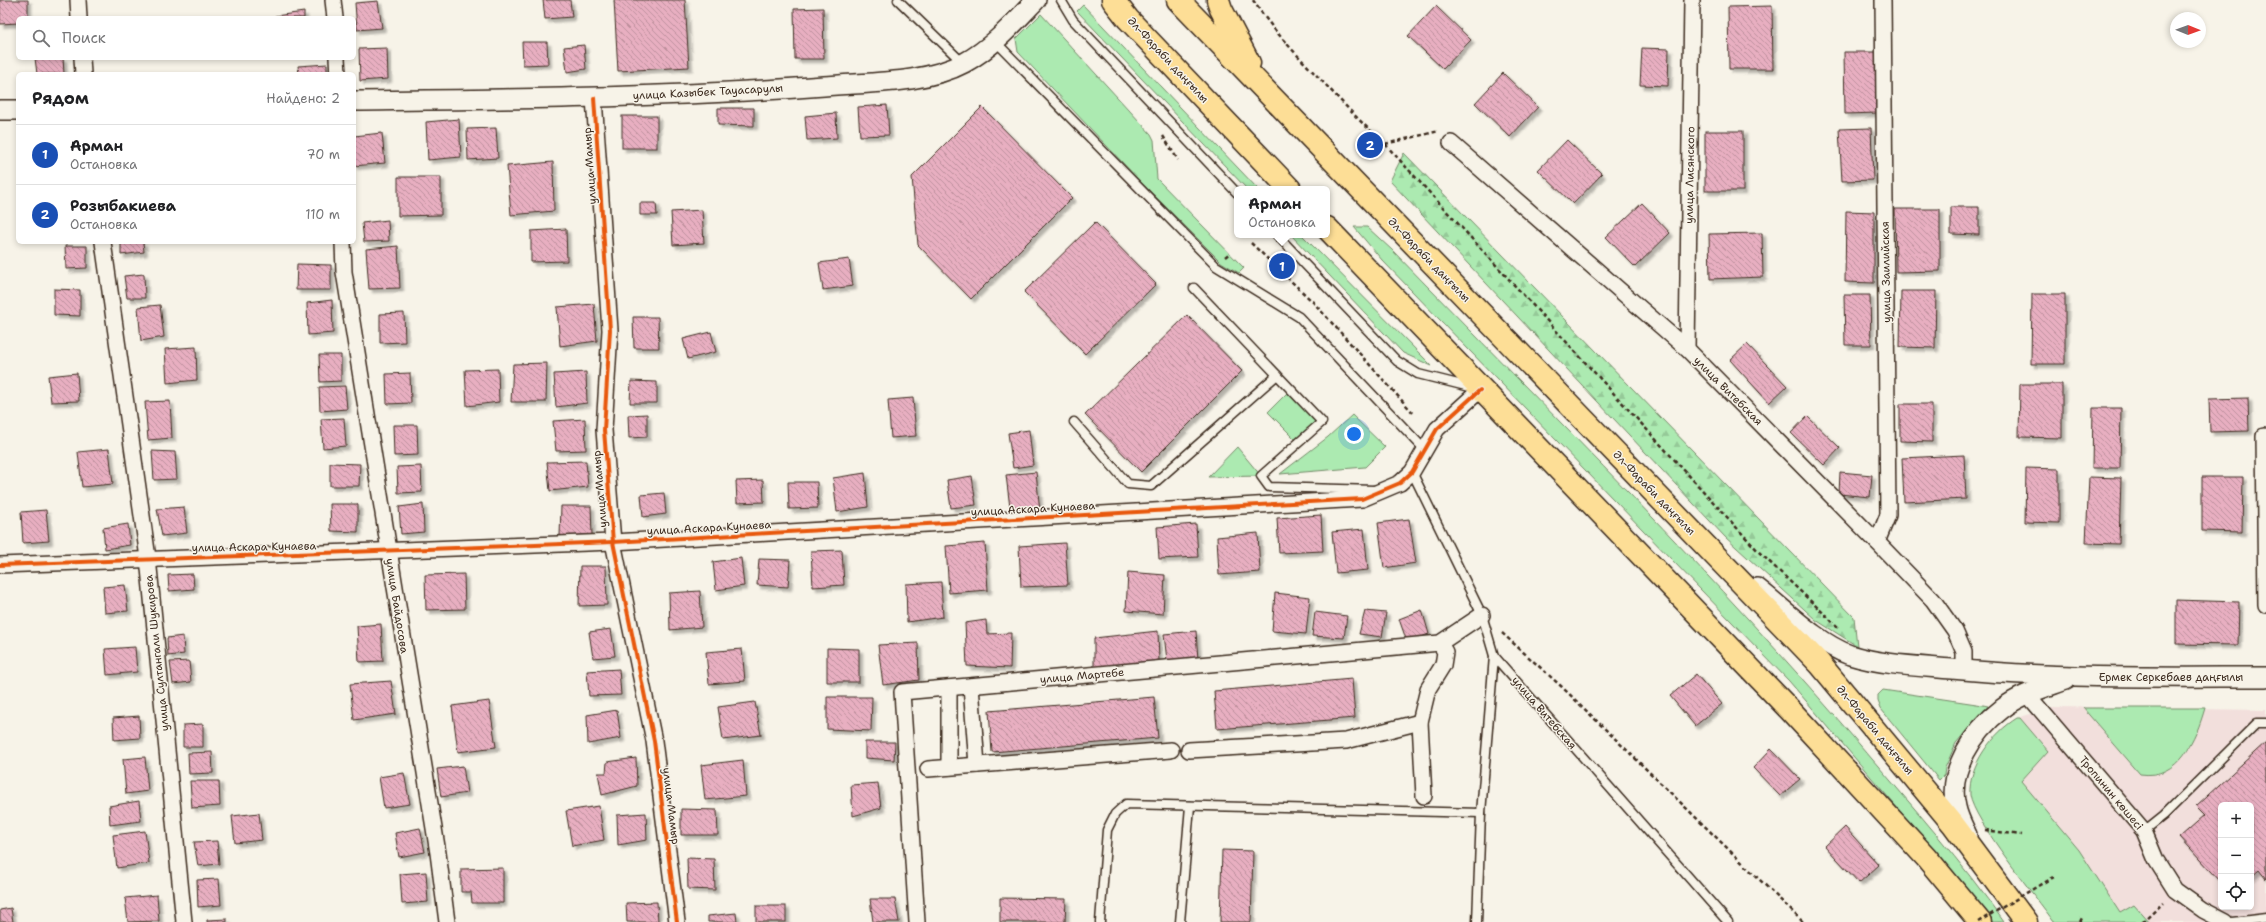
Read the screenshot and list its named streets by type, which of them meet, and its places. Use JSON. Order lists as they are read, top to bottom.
{
  "streets": {
    "main road": ["Әл-Фараби даңғылы"],
    "street": [
      "улица Казыбек Тауасарулы",
      "улица Мамыр",
      "улица Лисянского",
      "улица Заилийская",
      "улица Витебская",
      "улица Аскара Кунаева",
      "улица Байдосова",
      "улица Султангали Шукирова",
      "улица Мартебе",
      "Ермек Серкебаев даңғылы",
      "Тропинин көшесі"
    ]
  },
  "crossings": [
    ["Әл-Фараби даңғылы", "Ермек Серкебаев даңғылы"],
    ["улица Казыбек Тауасарулы", "улица Мамыр"],
    ["улица Мамыр", "улица Аскара Кунаева"],
    ["улица Лисянского", "улица Витебская"],
    ["улица Заилийская", "улица Витебская"],
    ["улица Витебская", "улица Аскара Кунаева"],
    ["улица Витебская", "улица Мартебе"],
    ["улица Витебская", "Ермек Серкебаев даңғылы"],
    ["улица Аскара Кунаева", "улица Байдосова"],
    ["улица Аскара Кунаева", "улица Султангали Шукирова"]
  ],
  "north": "right",
  "page": {
    "search": "Поиск",
    "heading": ["Рядом", "Найдено: 2"],
    "list": [
      {
        "mark": "1",
        "name": "Арман",
        "note": "Остановка",
        "value": "70 m"
      },
      {
        "mark": "2",
        "name": "Розыбакиева",
        "note": "Остановка",
        "value": "110 m"
      }
    ],
    "pins": ["2", "1"],
    "popup": ["Арман", "Остановка"],
    "map_buttons": ["+", "−"]
  }
}
